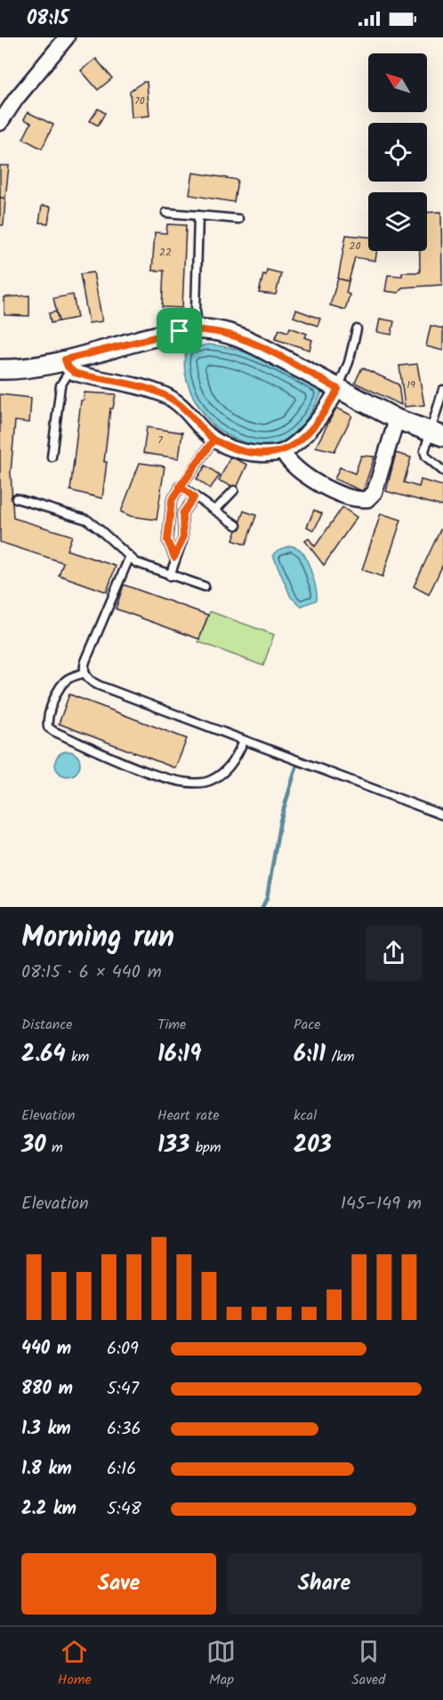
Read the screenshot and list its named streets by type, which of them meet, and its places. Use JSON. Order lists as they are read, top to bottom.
{
  "house_numbers": [
    "70",
    "20",
    "22",
    "19",
    "7"
  ],
  "north": "top left",
  "page": {
    "status": "08:15",
    "heading": ["Morning run", "08:15 · 6 × 440 m"],
    "stats": [
      ["Distance", "2.64 km"],
      ["Time", "16:19"],
      ["Pace", "6:11 /km"],
      ["Elevation", "30 m"],
      ["Heart rate", "133 bpm"],
      ["kcal", "203"]
    ],
    "chart": ["Elevation", "145–149 m"],
    "list": [
      {
        "name": "440 m",
        "note": "6:09"
      },
      {
        "name": "880 m",
        "note": "5:47"
      },
      {
        "name": "1.3 km",
        "note": "6:36"
      },
      {
        "name": "1.8 km",
        "note": "6:16"
      },
      {
        "name": "2.2 km",
        "note": "5:48"
      }
    ],
    "buttons": ["Save", "Share"],
    "tabs": ["Home", "Map", "Saved"]
  }
}
